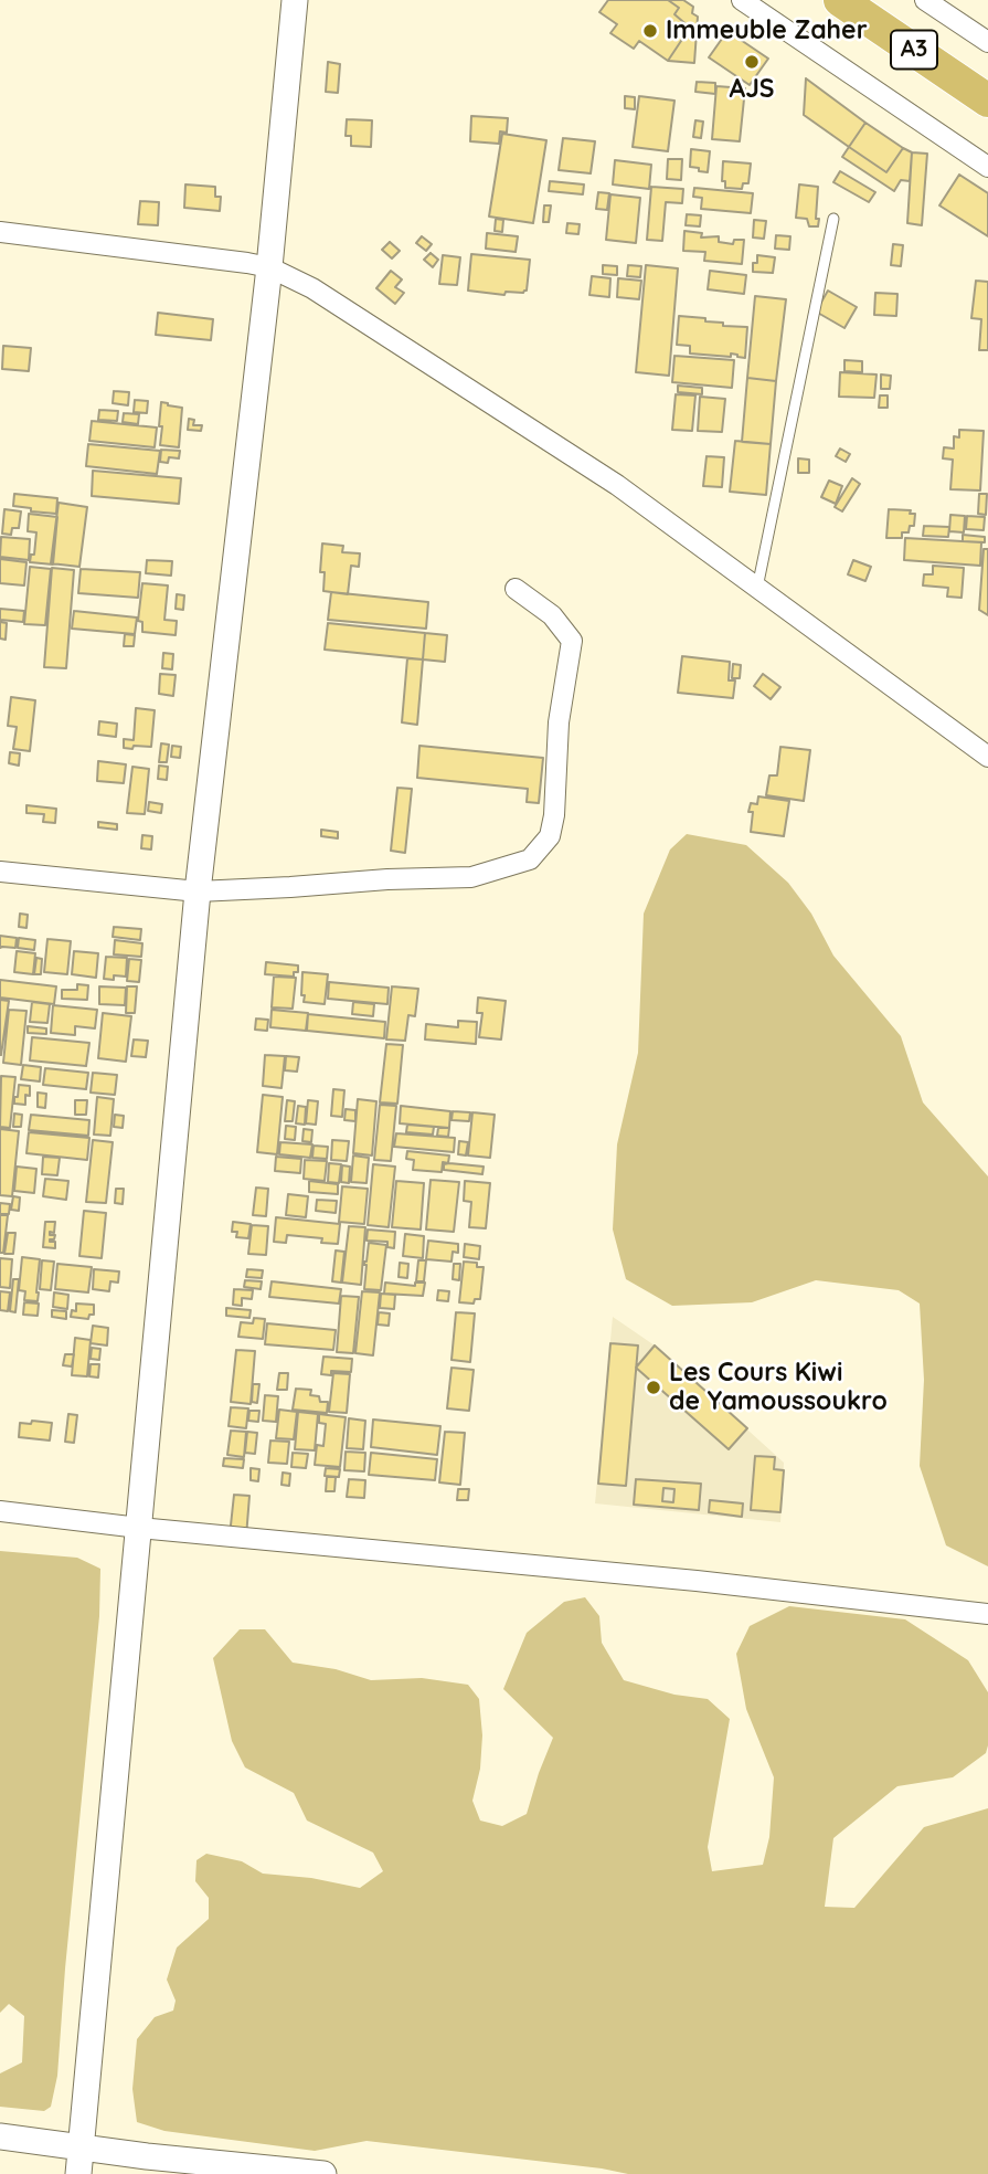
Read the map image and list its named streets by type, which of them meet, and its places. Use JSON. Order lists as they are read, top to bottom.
{
  "streets": {
    "highway": ["A3"]
  },
  "places": ["Immeuble Zaher", "AJS", "Les Cours Kiwi de Yamoussoukro"]
}
